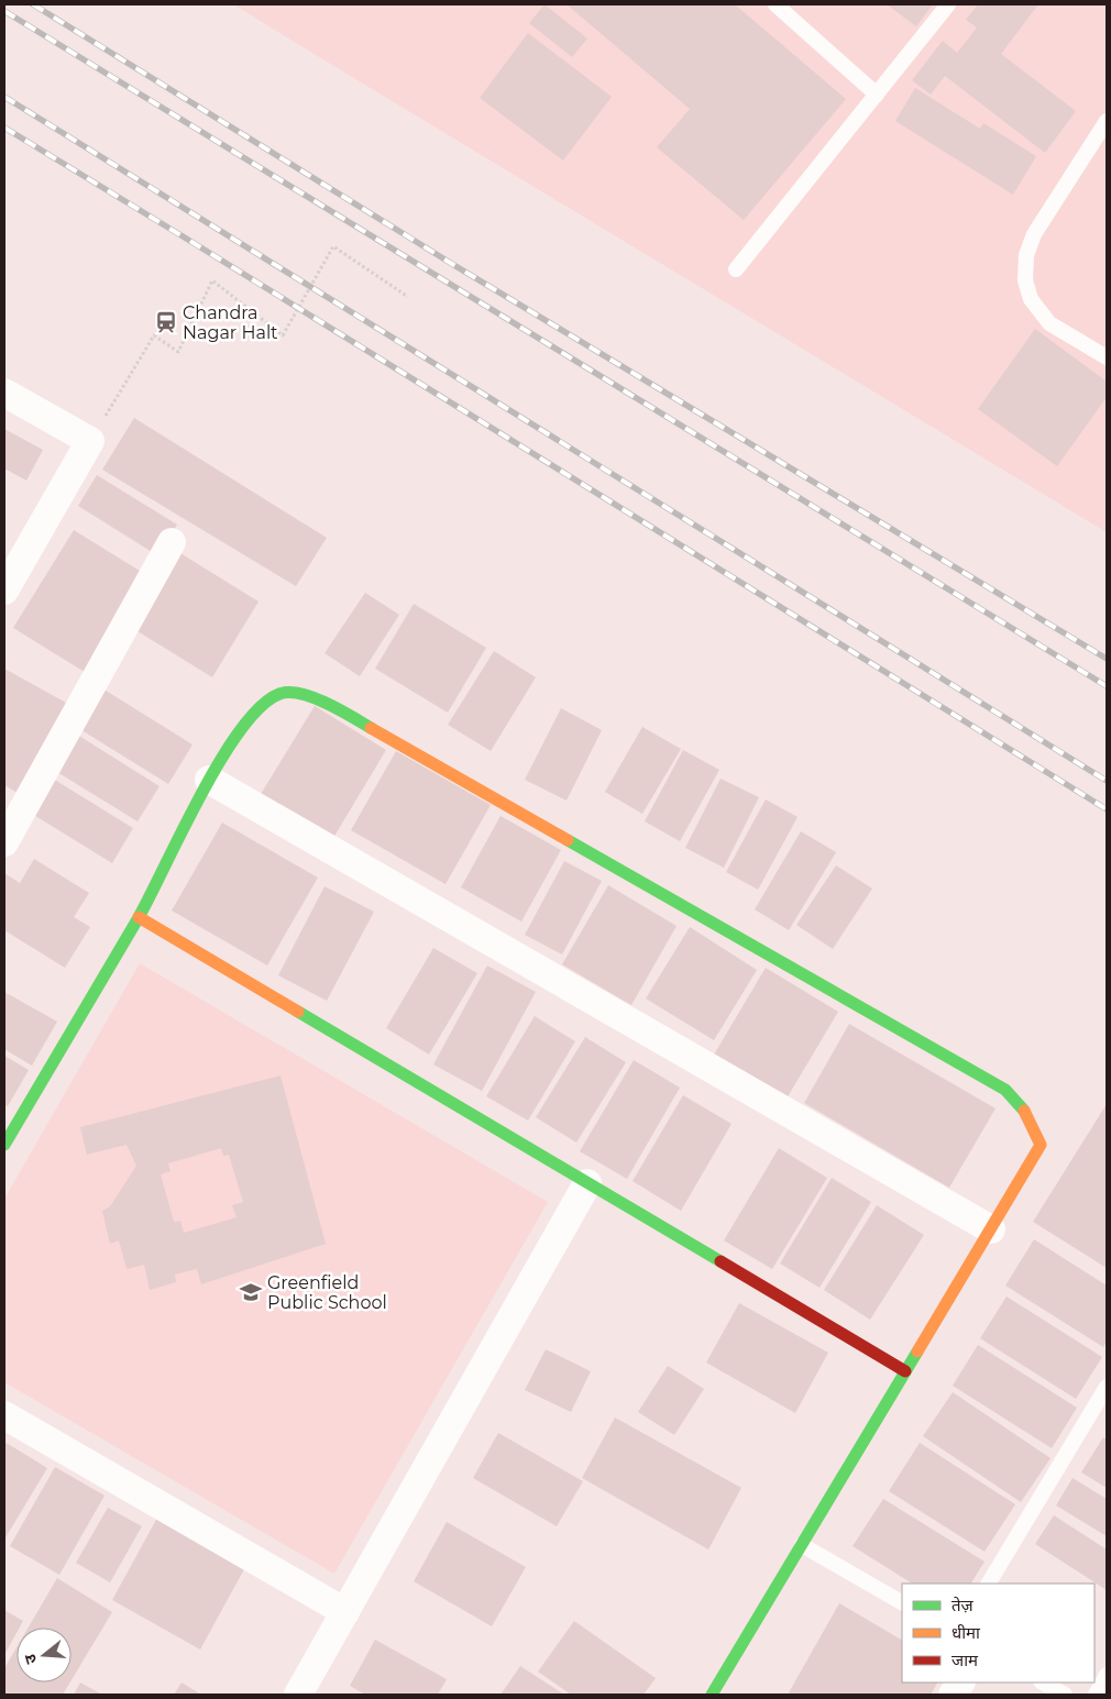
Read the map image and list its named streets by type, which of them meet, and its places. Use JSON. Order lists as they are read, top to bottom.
{
  "places": {
    "station": ["Chandra Nagar Halt"],
    "school or university": ["Greenfield Public School"]
  },
  "legend": ["तेज़", "धीमा", "जाम"],
  "north": "left"
}
